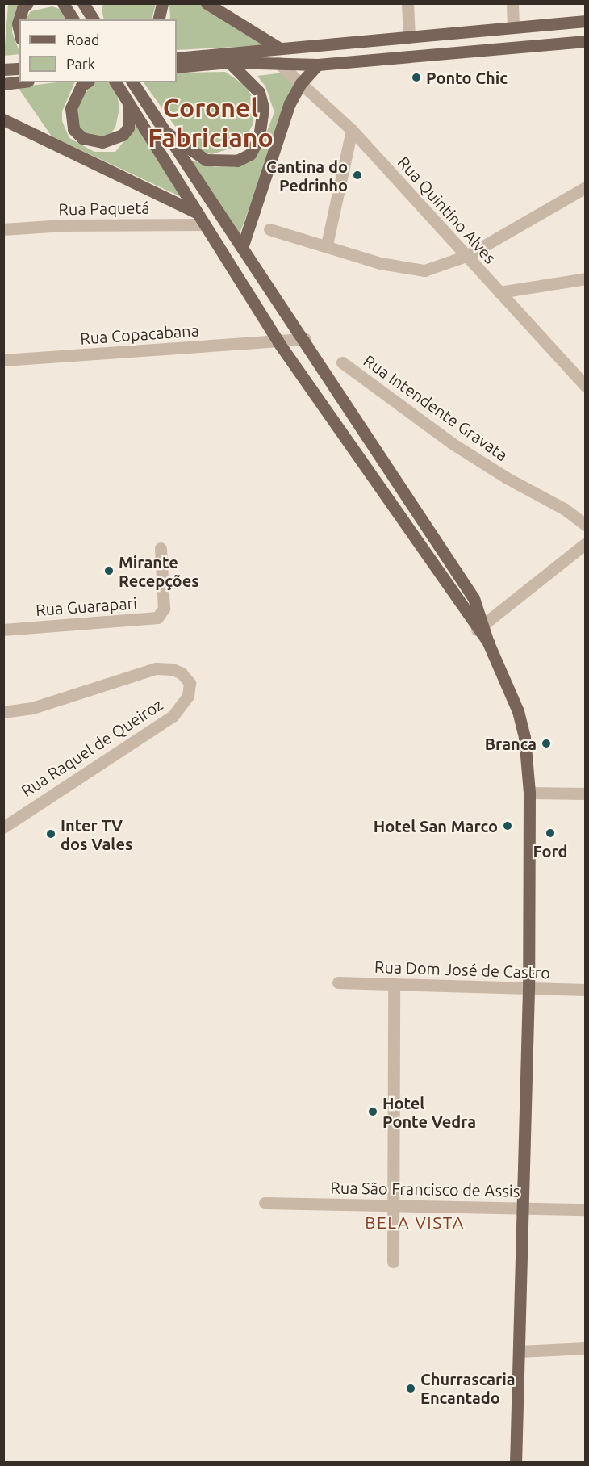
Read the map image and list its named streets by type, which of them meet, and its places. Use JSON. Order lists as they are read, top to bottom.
{
  "streets": {
    "street": [
      "Rua Paquetá",
      "Rua Quintino Alves",
      "Rua Copacabana",
      "Rua Intendente Gravata",
      "Rua Guarapari",
      "Rua Raquel de Queiroz",
      "Rua Dom José de Castro",
      "Rua São Francisco de Assis"
    ]
  },
  "districts": ["Coronel Fabriciano", "BELA VISTA"],
  "places": [
    "Ponto Chic",
    "Cantina do Pedrinho",
    "Mirante Recepções",
    "Branca",
    "Hotel San Marco",
    "Ford",
    "Inter TV dos Vales",
    "Hotel Ponte Vedra",
    "Churrascaria Encantado"
  ],
  "legend": ["Road", "Park"]
}
